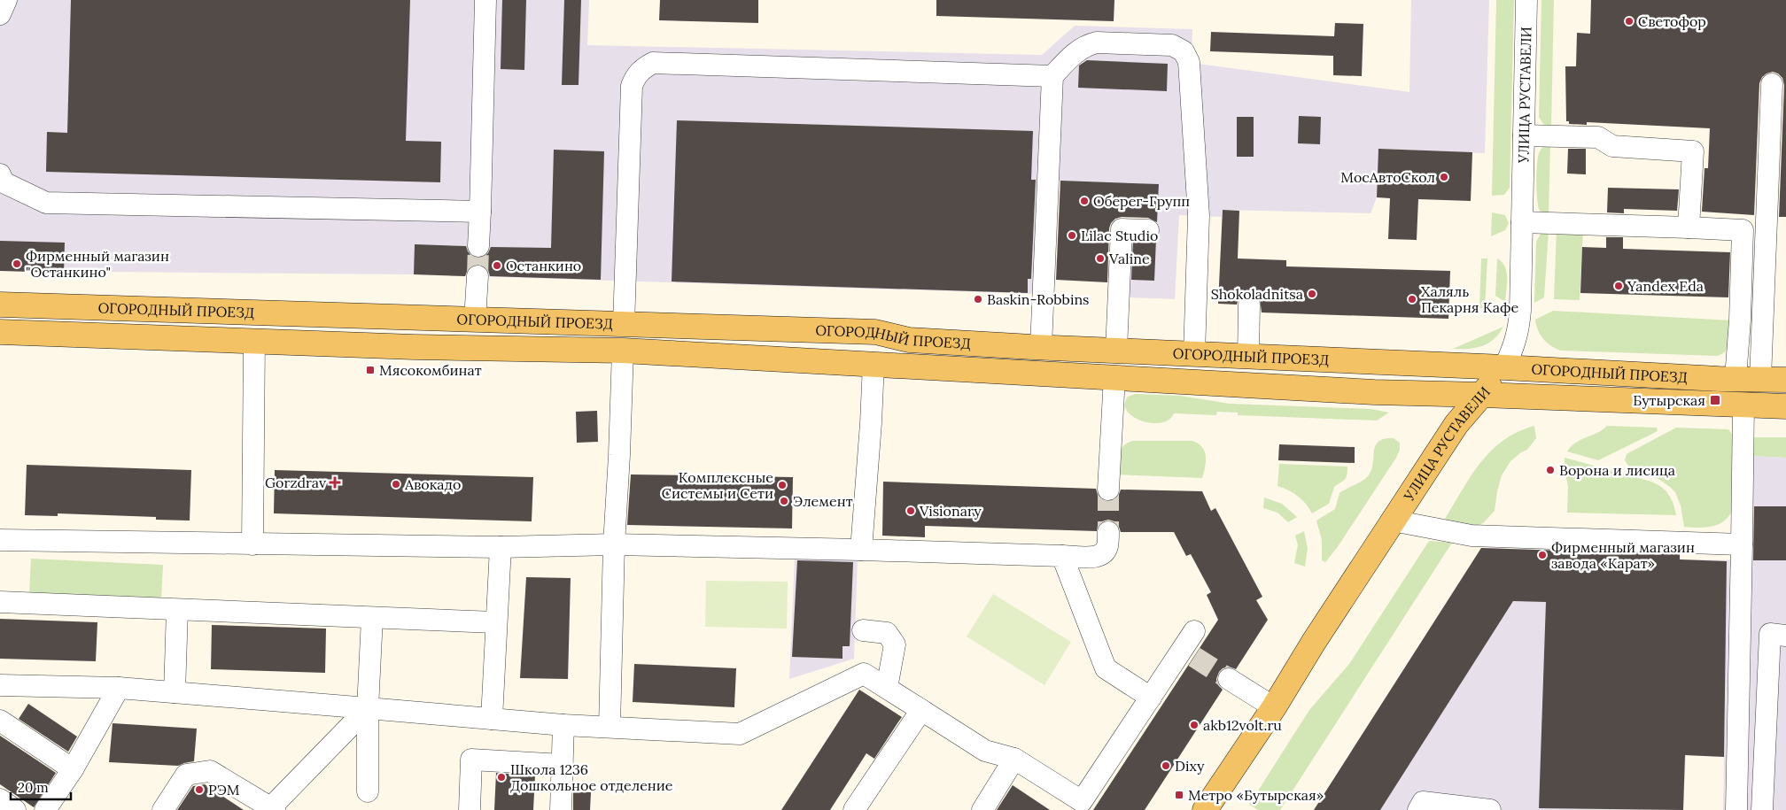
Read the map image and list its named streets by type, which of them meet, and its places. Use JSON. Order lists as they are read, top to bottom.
{
  "streets": {
    "main road": ["УЛИЦА РУСТАВЕЛИ", "ОГОРОДНЫЙ ПРОЕЗД"]
  },
  "crossings": [
    ["УЛИЦА РУСТАВЕЛИ", "ОГОРОДНЫЙ ПРОЕЗД"]
  ],
  "places": {
    "other": [
      "Светофор",
      "МосАвтоСкол",
      "Оберег-Групп",
      "Lilac Studio",
      "Valine",
      "Фирменный магазин \"Останкино\"",
      "Останкино",
      "Yandex Eda",
      "Shokoladnitsa",
      "Baskin-Robbins",
      "Халяль Пекарня Кафе",
      "Ворона и лисица",
      "Авокадо",
      "Комплексные Системы и Сети",
      "Элемент",
      "Visionary",
      "Фирменный магазин завода «Карат»",
      "akb12volt.ru",
      "Dixy",
      "Школа 1236 Дошкольное отделение",
      "РЭМ"
    ],
    "transit": ["Мясокомбинат", "Бутырская", "Метро «Бутырская»"],
    "health": ["Gorzdrav"]
  },
  "scale_bar": "20 m"
}
